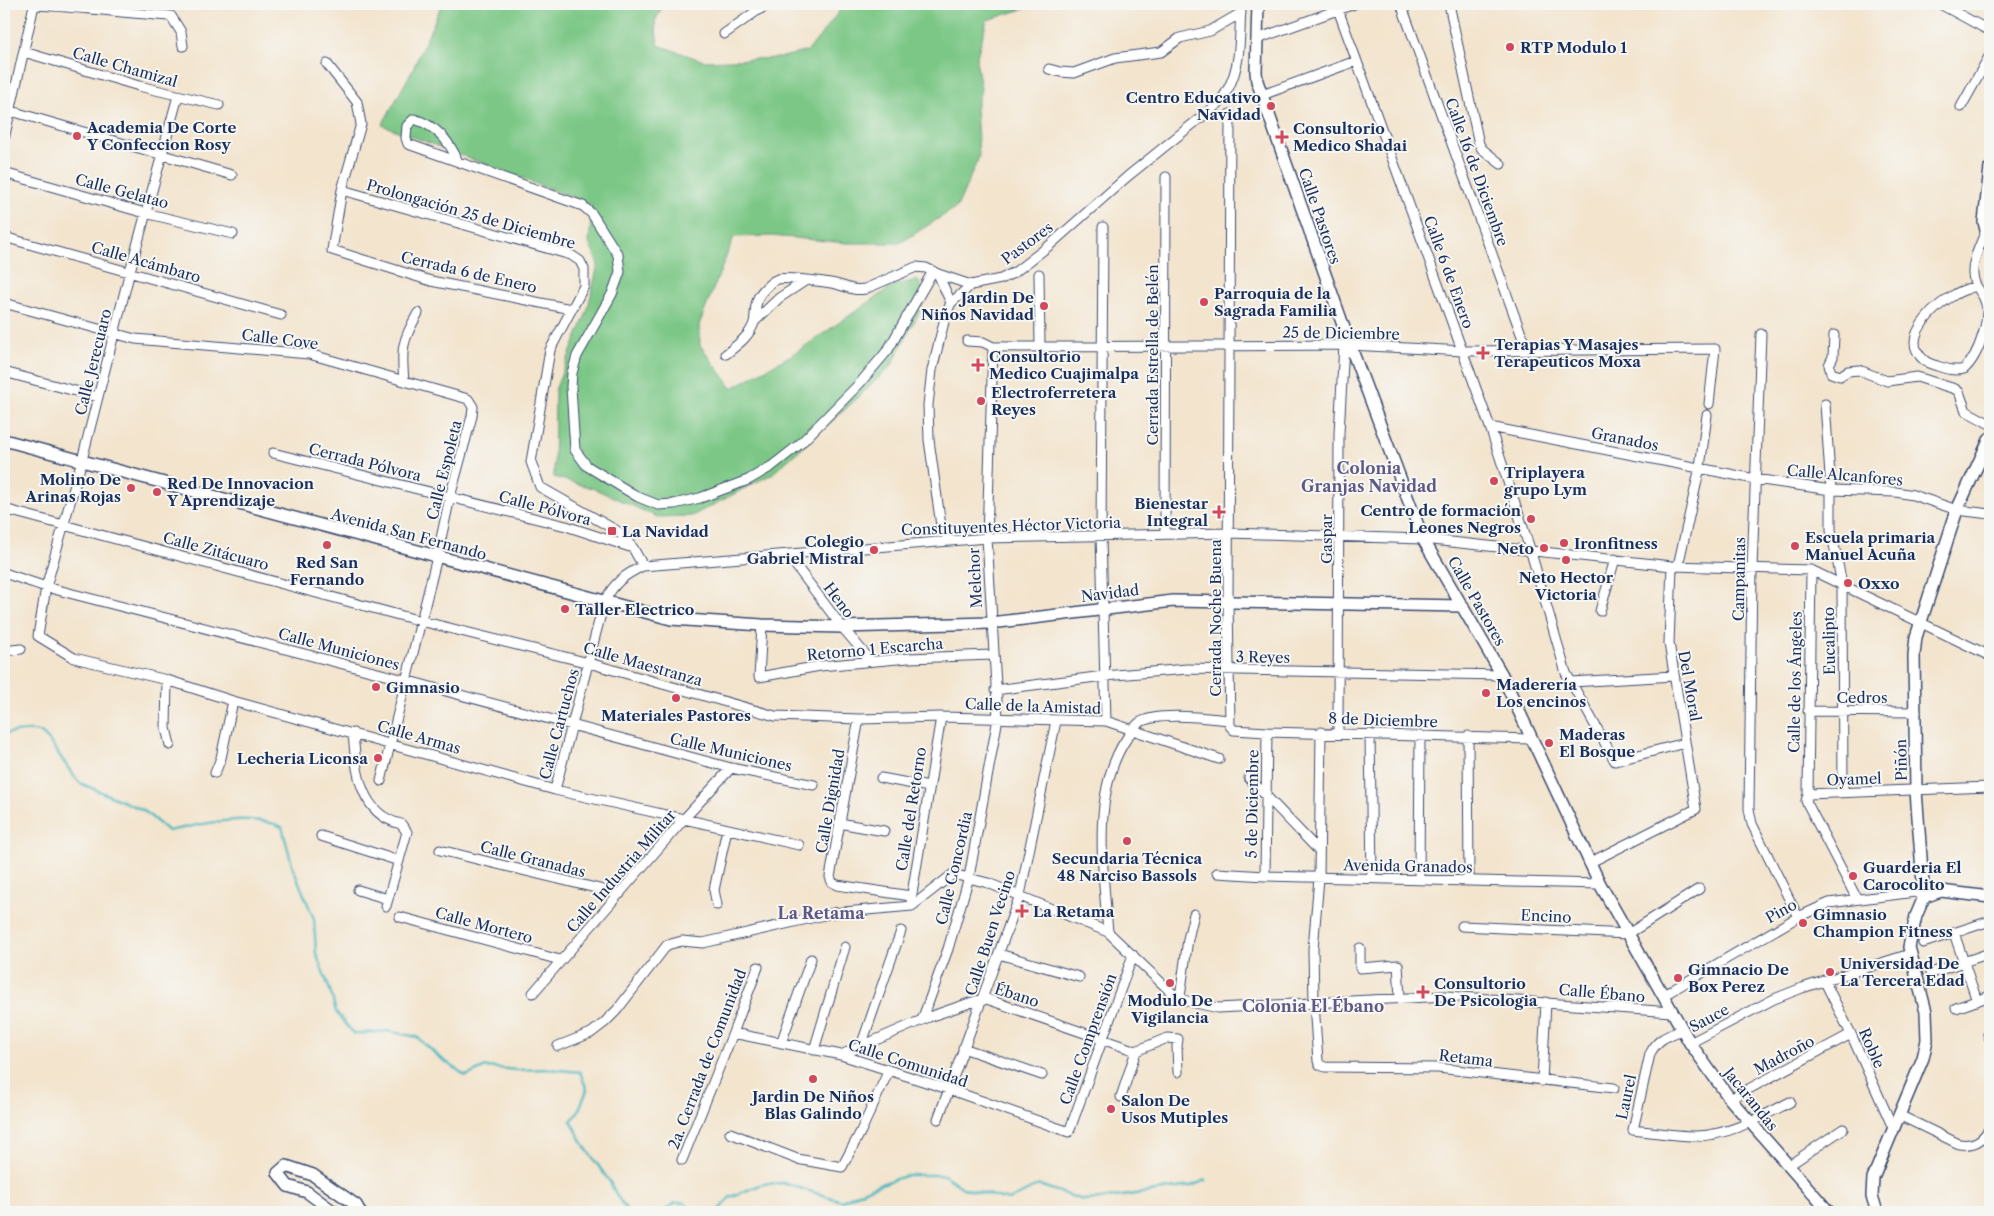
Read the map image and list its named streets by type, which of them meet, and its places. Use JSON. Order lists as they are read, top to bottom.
{
  "streets": {
    "street": [
      "Calle Chamizal",
      "Calle 16 de Diciembre",
      "Calle Gelatao",
      "Prolongación 25 de Diciembre",
      "Calle Pastores",
      "Pastores",
      "Calle Acámbaro",
      "Cerrada 6 de Enero",
      "Calle 6 de Enero",
      "25 de Diciembre",
      "Calle Cove",
      "Cerrada Estrella de Belén",
      "Calle Jerecuaro",
      "Granados",
      "Cerrada Pólvora",
      "Calle Espoleta",
      "Calle Alcanfores",
      "Calle Pólvora",
      "Constituyentes Héctor Victoria",
      "Avenida San Fernando",
      "Gaspar",
      "Calle Zitácuaro",
      "Melchor",
      "Campanitas",
      "Navidad",
      "Heno",
      "Cerrada Noche Buena",
      "Eucalipto",
      "Calle Municiones",
      "Retorno 1 Escarcha",
      "3 Reyes",
      "Calle Maestranza",
      "Calle de los Ángeles",
      "Del Moral",
      "Cedros",
      "Calle de la Amistad",
      "8 de Diciembre",
      "Calle Cartuchos",
      "Calle Armas",
      "Piñón",
      "Oyamel",
      "Calle Dignidad",
      "5 de Diciembre",
      "Calle del Retorno",
      "Calle Granadas",
      "Avenida Granados",
      "Calle Concordia",
      "Calle Industria Militar",
      "Pino",
      "Encino",
      "Calle Mortero",
      "Calle Buen Vecino",
      "Calle Ébano",
      "Ébano",
      "Sauce",
      "Calle Comprensión",
      "Roble",
      "Madroño",
      "Retama",
      "2a. Cerrada de Comunidad",
      "Calle Comunidad",
      "Laurel",
      "Jacarandas"
    ]
  },
  "crossings": [
    ["Calle Chamizal", "Calle Jerecuaro"],
    ["Calle 16 de Diciembre", "25 de Diciembre"],
    ["Calle Gelatao", "Calle Jerecuaro"],
    ["Prolongación 25 de Diciembre", "Cerrada 6 de Enero"],
    ["Prolongación 25 de Diciembre", "Calle Pólvora"],
    ["Prolongación 25 de Diciembre", "Constituyentes Héctor Victoria"],
    ["Prolongación 25 de Diciembre", "Calle Cartuchos"],
    ["Calle Pastores", "25 de Diciembre"],
    ["Calle Pastores", "Constituyentes Héctor Victoria"],
    ["Calle Pastores", "Gaspar"],
    ["Calle Pastores", "Navidad"],
    ["Calle Pastores", "3 Reyes"],
    ["Calle Pastores", "Del Moral"],
    ["Calle Pastores", "8 de Diciembre"],
    ["Calle Pastores", "Avenida Granados"],
    ["Calle Pastores", "Pino"],
    ["Calle Pastores", "Encino"],
    ["Calle Pastores", "Jacarandas"],
    ["Calle Acámbaro", "Calle Jerecuaro"],
    ["Calle 6 de Enero", "25 de Diciembre"],
    ["Calle 6 de Enero", "Granados"],
    ["Calle 6 de Enero", "Constituyentes Héctor Victoria"],
    ["Calle 6 de Enero", "Del Moral"],
    ["25 de Diciembre", "Cerrada Estrella de Belén"],
    ["25 de Diciembre", "Gaspar"],
    ["25 de Diciembre", "Melchor"],
    ["25 de Diciembre", "Cerrada Noche Buena"],
    ["Calle Cove", "Calle Jerecuaro"],
    ["Calle Cove", "Calle Espoleta"],
    ["Cerrada Estrella de Belén", "Constituyentes Héctor Victoria"],
    ["Calle Jerecuaro", "Avenida San Fernando"],
    ["Calle Jerecuaro", "Calle Zitácuaro"],
    ["Calle Jerecuaro", "Calle Municiones"],
    ["Calle Jerecuaro", "Calle Armas"],
    ["Granados", "Calle Alcanfores"],
    ["Granados", "Campanitas"],
    ["Granados", "Del Moral"],
    ["Cerrada Pólvora", "Calle Espoleta"],
    ["Cerrada Pólvora", "Calle Pólvora"],
    ["Calle Espoleta", "Calle Pólvora"],
    ["Calle Espoleta", "Avenida San Fernando"],
    ["Calle Espoleta", "Calle Zitácuaro"],
    ["Calle Espoleta", "Calle Municiones"],
    ["Calle Espoleta", "Calle Maestranza"],
    ["Calle Espoleta", "Calle Armas"],
    ["Calle Alcanfores", "Campanitas"],
    ["Calle Alcanfores", "Eucalipto"],
    ["Calle Alcanfores", "Piñón"],
    ["Constituyentes Héctor Victoria", "Gaspar"],
    ["Constituyentes Héctor Victoria", "Melchor"],
    ["Constituyentes Héctor Victoria", "Campanitas"],
    ["Constituyentes Héctor Victoria", "Heno"],
    ["Constituyentes Héctor Victoria", "Cerrada Noche Buena"],
    ["Constituyentes Héctor Victoria", "Eucalipto"],
    ["Constituyentes Héctor Victoria", "Calle de los Ángeles"],
    ["Constituyentes Héctor Victoria", "Del Moral"],
    ["Constituyentes Héctor Victoria", "Calle Cartuchos"],
    ["Constituyentes Héctor Victoria", "Piñón"],
    ["Avenida San Fernando", "Navidad"],
    ["Avenida San Fernando", "Retorno 1 Escarcha"],
    ["Avenida San Fernando", "Calle Cartuchos"],
    ["Gaspar", "Navidad"],
    ["Gaspar", "3 Reyes"],
    ["Gaspar", "8 de Diciembre"],
    ["Calle Zitácuaro", "Calle Maestranza"],
    ["Melchor", "Navidad"],
    ["Melchor", "Retorno 1 Escarcha"],
    ["Melchor", "3 Reyes"],
    ["Melchor", "Calle de la Amistad"],
    ["Melchor", "Calle Concordia"],
    ["Campanitas", "Pino"],
    ["Navidad", "Heno"],
    ["Navidad", "Cerrada Noche Buena"],
    ["Navidad", "Retorno 1 Escarcha"],
    ["Heno", "Retorno 1 Escarcha"],
    ["Cerrada Noche Buena", "3 Reyes"],
    ["Cerrada Noche Buena", "8 de Diciembre"],
    ["Eucalipto", "Cedros"],
    ["Eucalipto", "Oyamel"],
    ["Calle Municiones", "Calle Cartuchos"],
    ["Calle Municiones", "Calle Industria Militar"],
    ["Calle Maestranza", "Calle de la Amistad"],
    ["Calle Maestranza", "Calle Cartuchos"],
    ["Calle Maestranza", "Calle Dignidad"],
    ["Calle de los Ángeles", "Cedros"],
    ["Calle de los Ángeles", "Oyamel"],
    ["Calle de los Ángeles", "Pino"],
    ["Cedros", "Piñón"],
    ["Calle de la Amistad", "Calle Dignidad"],
    ["Calle de la Amistad", "Calle del Retorno"],
    ["Calle de la Amistad", "Calle Concordia"],
    ["Calle de la Amistad", "Calle Buen Vecino"],
    ["8 de Diciembre", "5 de Diciembre"],
    ["Calle Cartuchos", "Calle Armas"],
    ["Calle Armas", "Calle Industria Militar"],
    ["Piñón", "Oyamel"],
    ["Piñón", "Pino"],
    ["Calle Dignidad", "Calle del Retorno"],
    ["5 de Diciembre", "Avenida Granados"],
    ["Calle Granadas", "Calle Industria Militar"],
    ["Calle Concordia", "Calle Ébano"],
    ["Calle Concordia", "Ébano"],
    ["Calle Industria Militar", "Calle Mortero"],
    ["Pino", "Jacarandas"],
    ["Calle Buen Vecino", "Calle Ébano"],
    ["Calle Buen Vecino", "Ébano"],
    ["Calle Buen Vecino", "Calle Comunidad"],
    ["Calle Ébano", "Calle Comprensión"],
    ["Calle Ébano", "Retama"],
    ["Calle Ébano", "Jacarandas"],
    ["Ébano", "Calle Comprensión"],
    ["Ébano", "Calle Comunidad"],
    ["Sauce", "Roble"],
    ["Sauce", "Jacarandas"],
    ["Calle Comprensión", "Calle Comunidad"],
    ["Roble", "Madroño"],
    ["Madroño", "Jacarandas"],
    ["2a. Cerrada de Comunidad", "Calle Comunidad"],
    ["Laurel", "Jacarandas"]
  ],
  "districts": ["Colonia Granjas Navidad", "La Retama", "Colonia El Ébano"],
  "places": {
    "other": [
      "RTP Modulo 1",
      "Centro Educativo Navidad",
      "Academia De Corte Y Confeccion Rosy",
      "Parroquia de la Sagrada Familia",
      "Jardin De Niños Navidad",
      "Electroferretera Reyes",
      "Triplayera grupo Lym",
      "Molino De Arinas Rojas",
      "Red De Innovacion Y Aprendizaje",
      "Centro de formación Leones Negros",
      "Ironfitness",
      "Red San Fernando",
      "Escuela primaria Manuel Acuña",
      "Neto",
      "Colegio Gabriel Mistral",
      "Neto Hector Victoria",
      "Oxxo",
      "Taller Electrico",
      "Gimnasio",
      "Maderería Los encinos",
      "Materiales Pastores",
      "Maderas El Bosque",
      "Lecheria Liconsa",
      "Secundaria Técnica 48 Narciso Bassols",
      "Guarderia El Carocolito",
      "Gimnasio Champion Fitness",
      "Universidad De La Tercera Edad",
      "Gimnacio De Box Perez",
      "Modulo De Vigilancia",
      "Jardin De Niños Blas Galindo",
      "Salon De Usos Mutiples"
    ],
    "health": [
      "Consultorio Medico Shadai",
      "Terapias Y Masajes Terapeuticos Moxa",
      "Consultorio Medico Cuajimalpa",
      "Bienestar Integral",
      "La Retama",
      "Consultorio De Psicologia"
    ],
    "transit": ["La Navidad"]
  }
}
